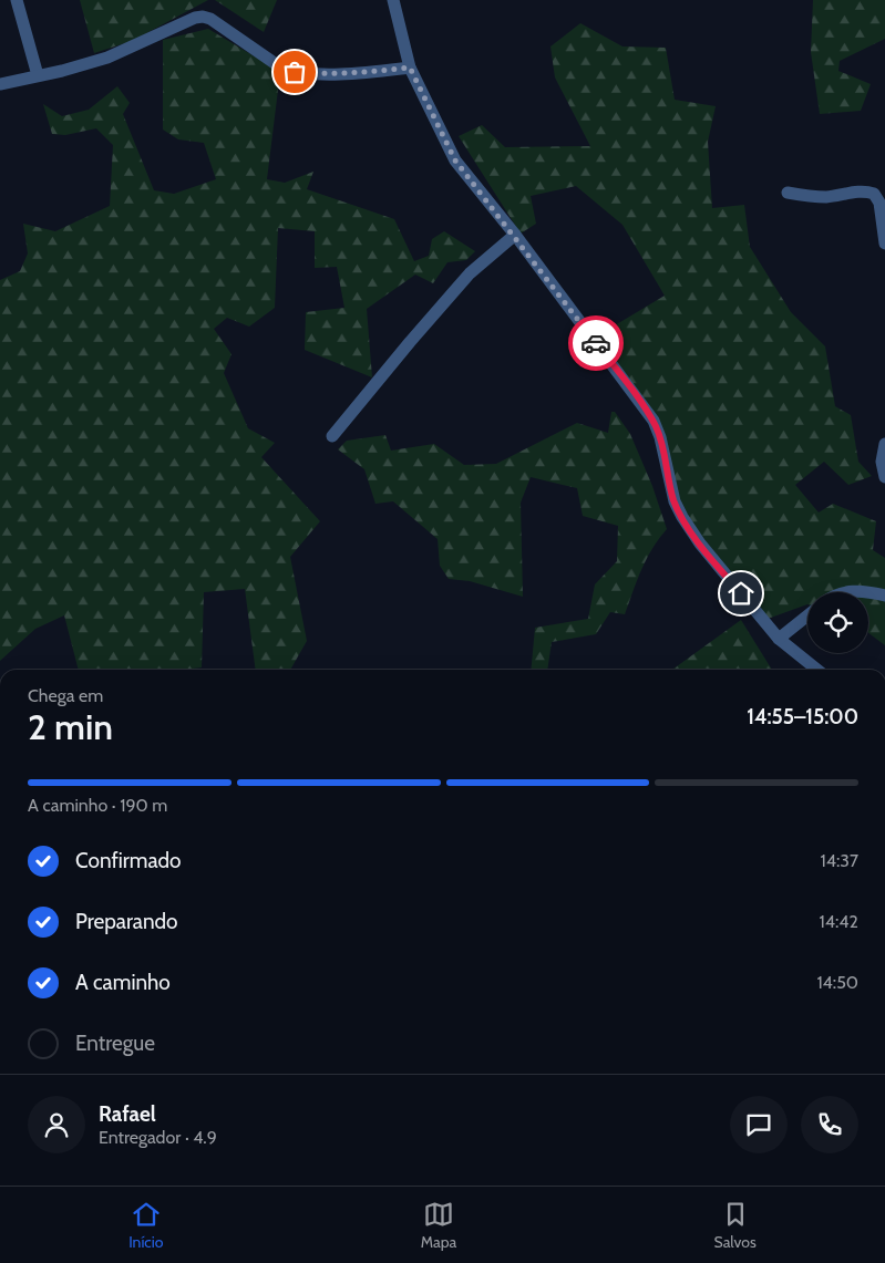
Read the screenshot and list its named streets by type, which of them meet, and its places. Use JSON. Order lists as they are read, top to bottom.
{
  "page": {
    "heading": ["2 min", "Chega em", "14:55–15:00"],
    "panel": ["Rafael", "Entregador · 4.9"],
    "bar": "A caminho · 190 m",
    "list": [
      ["Confirmado", "14:37"],
      ["Preparando", "14:42"],
      ["A caminho", "14:50"],
      "Entregue"
    ],
    "tabs": ["Início", "Mapa", "Salvos"]
  }
}
